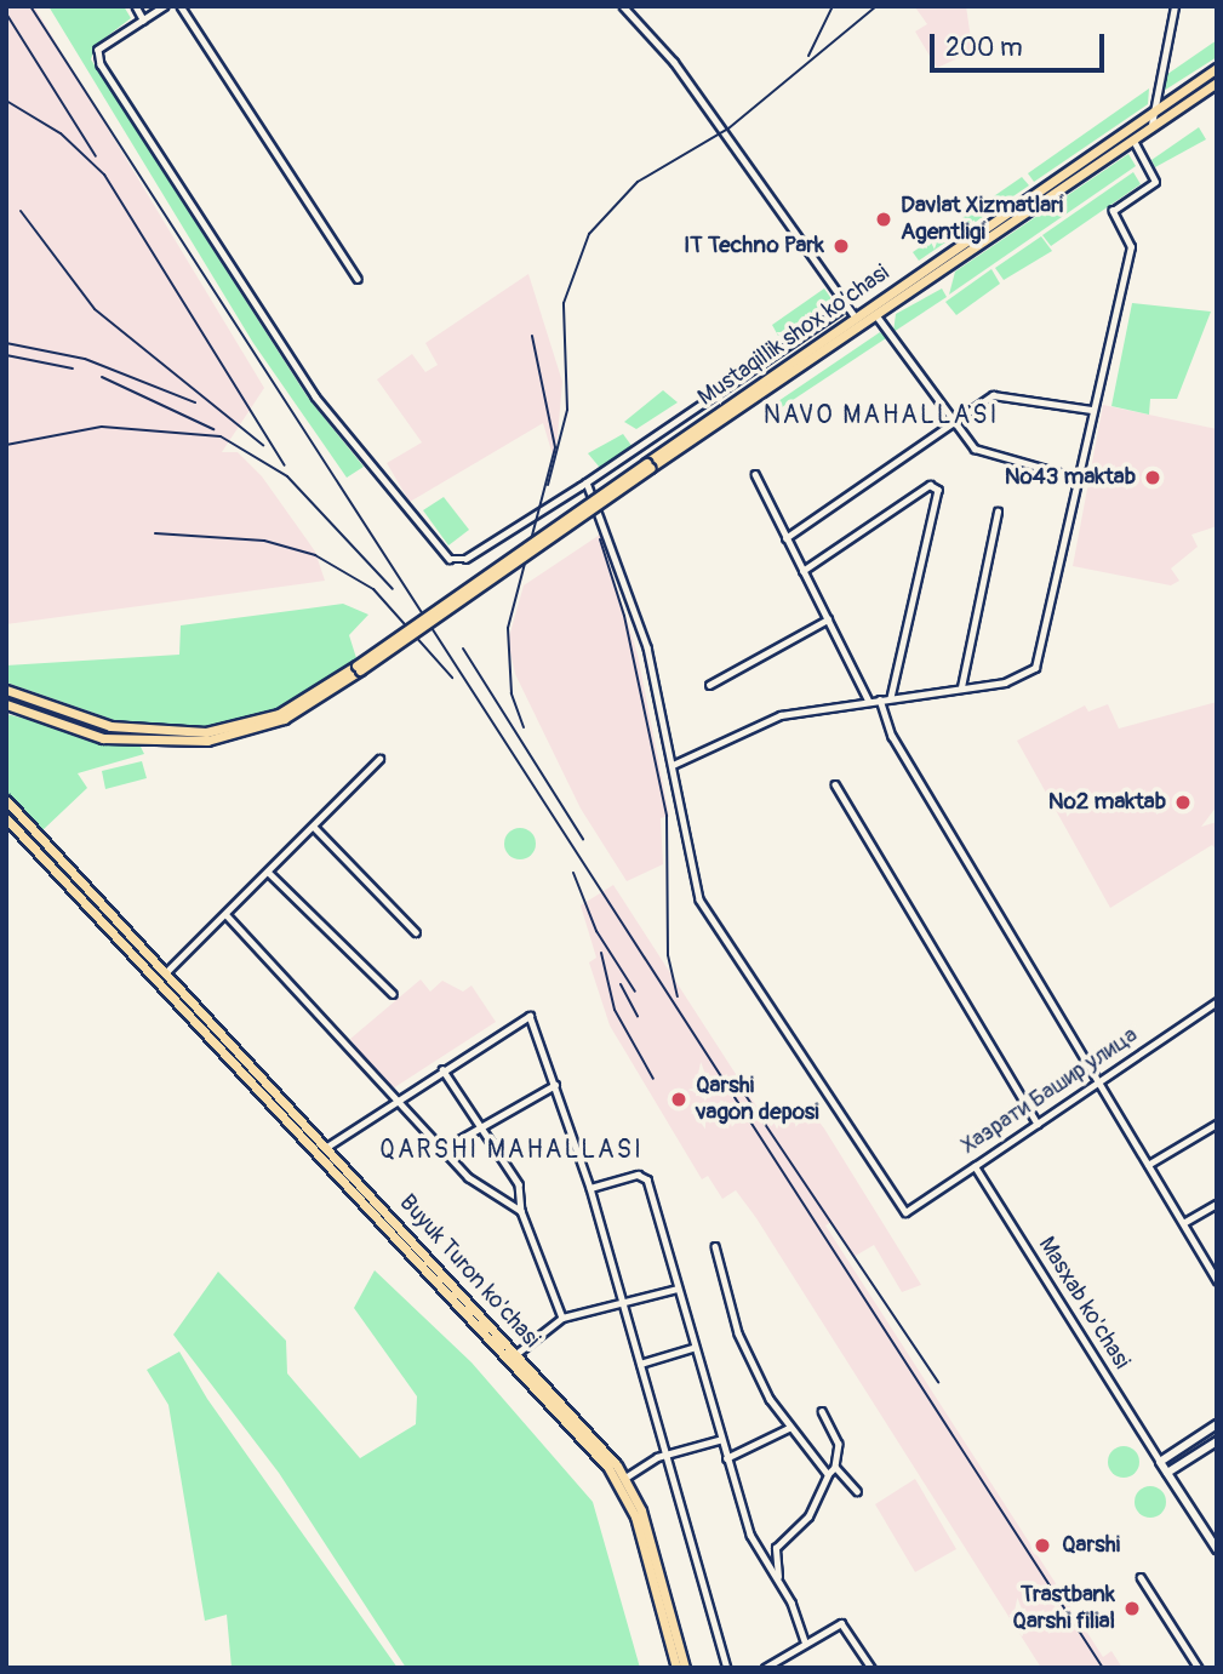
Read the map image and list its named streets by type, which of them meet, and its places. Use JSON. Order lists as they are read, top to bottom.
{
  "streets": {
    "main road": ["Mustaqillik shox ko'chasi", "Buyuk Turon ko'chasi"],
    "street": ["Хазрати Башир улица", "Masxab ko'chasi"]
  },
  "crossings": [
    ["Хазрати Башир улица", "Masxab ko'chasi"]
  ],
  "districts": ["NAVO MAHALLASI", "QARSHI MAHALLASI"],
  "places": [
    "Davlat Xizmatlari Agentligi",
    "IT Techno Park",
    "№43 maktab",
    "№2 maktab",
    "Qarshi vagon deposi",
    "Qarshi",
    "Trastbank Qarshi filial"
  ],
  "scale_bar": "200 m"
}
